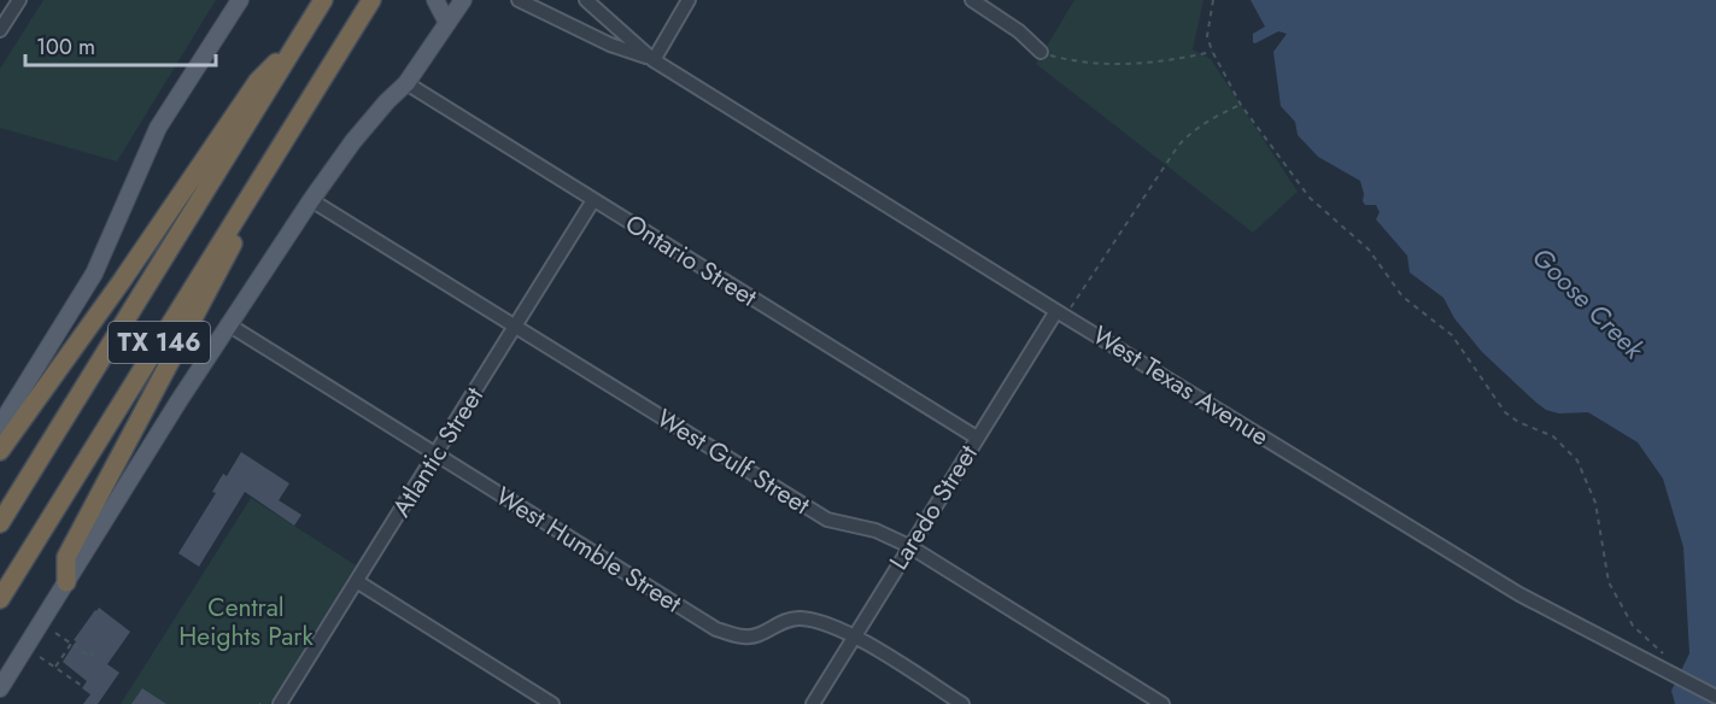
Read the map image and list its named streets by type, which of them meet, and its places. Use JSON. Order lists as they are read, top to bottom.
{
  "streets": {
    "highway": ["TX 146"],
    "street": [
      "Ontario Street",
      "West Texas Avenue",
      "Atlantic Street",
      "West Gulf Street",
      "Laredo Street",
      "West Humble Street"
    ]
  },
  "crossings": [
    ["Ontario Street", "Atlantic Street"],
    ["Ontario Street", "Laredo Street"],
    ["West Texas Avenue", "Laredo Street"],
    ["Atlantic Street", "West Gulf Street"],
    ["Atlantic Street", "West Humble Street"],
    ["West Gulf Street", "Laredo Street"],
    ["Laredo Street", "West Humble Street"]
  ],
  "water": ["Goose Creek"],
  "parks": ["Central Heights Park"],
  "scale_bar": "100 m"
}
